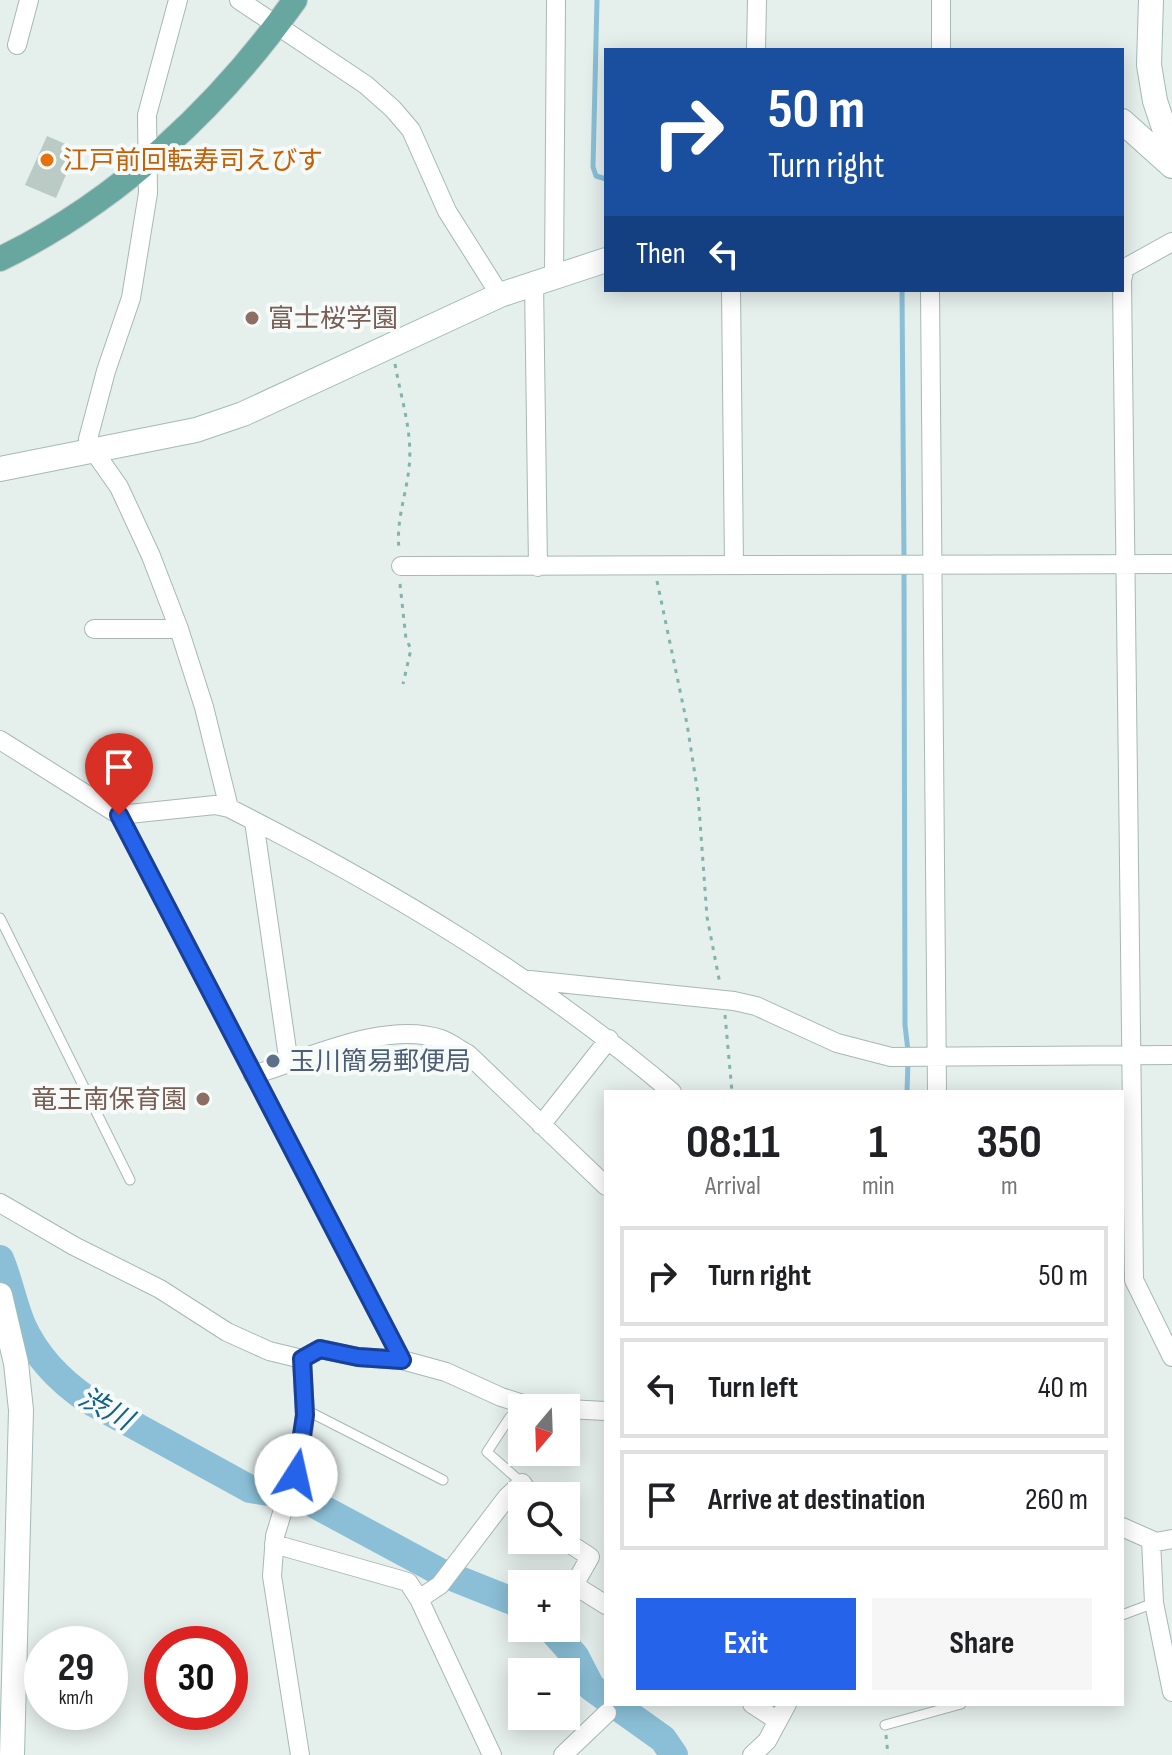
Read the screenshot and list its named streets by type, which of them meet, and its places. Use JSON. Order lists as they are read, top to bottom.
{
  "water": ["渋川"],
  "places": [
    "江戸前回転寿司えびす",
    "富士桜学園",
    "玉川簡易郵便局",
    "竜王南保育園"
  ],
  "north": "bottom",
  "page": {
    "turn": ["50 m", "Turn right"],
    "then": "Then",
    "eta": [
      "08:11",
      "Arrival",
      "1",
      "min",
      "350",
      "m"
    ],
    "list": [
      {
        "name": "Turn right",
        "value": "50 m"
      },
      {
        "name": "Turn left",
        "value": "40 m"
      },
      {
        "name": "Arrive at destination",
        "value": "260 m"
      }
    ],
    "map_buttons": ["+", "−"],
    "buttons": ["Exit", "Share"],
    "speed": "29 km/h",
    "limit": "30"
  }
}
